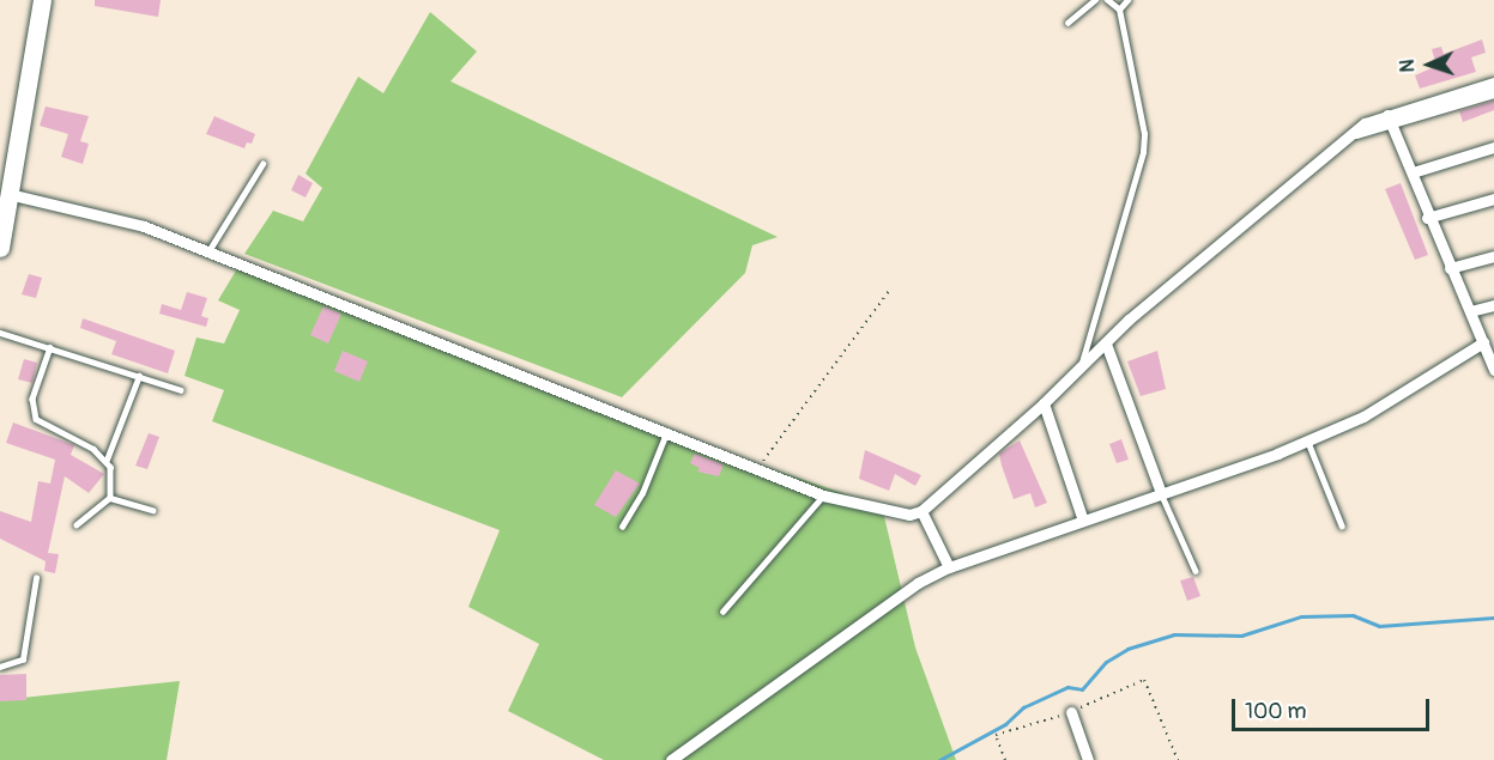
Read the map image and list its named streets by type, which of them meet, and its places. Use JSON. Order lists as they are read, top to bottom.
{
  "scale_bar": "100 m",
  "north": "left"
}
